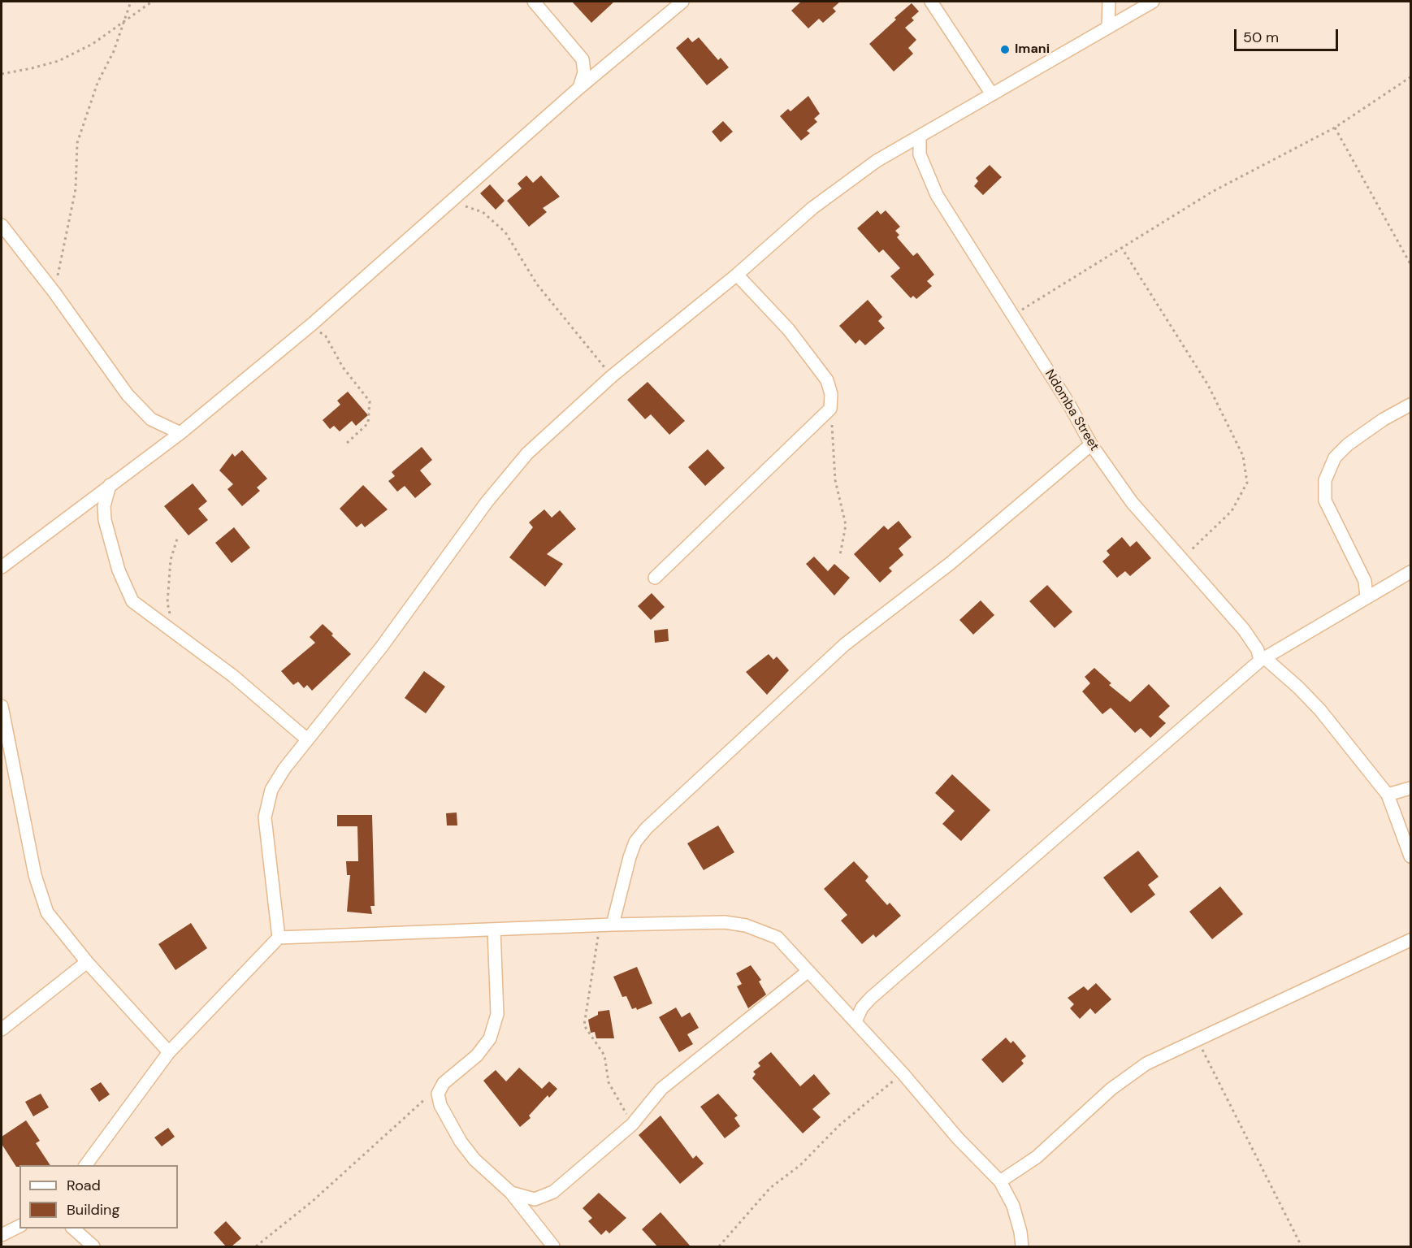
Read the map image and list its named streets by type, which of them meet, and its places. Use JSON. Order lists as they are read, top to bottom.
{
  "streets": {
    "street": ["Ndomba Street"]
  },
  "places": ["Imani"],
  "legend": ["Road", "Building"],
  "scale_bar": "50 m"
}
